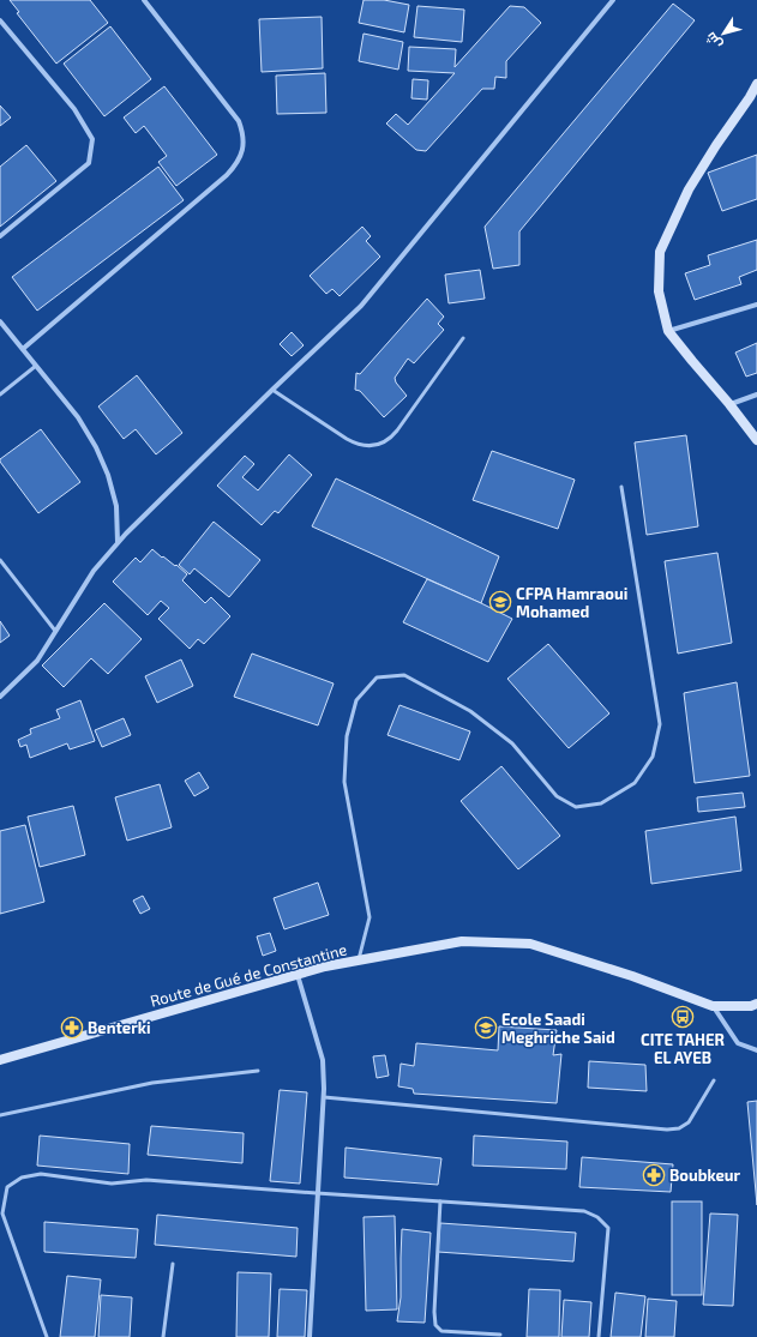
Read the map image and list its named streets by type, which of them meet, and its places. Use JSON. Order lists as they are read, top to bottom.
{
  "streets": {
    "main road": ["Route de Gué de Constantine"]
  },
  "places": {
    "school or university": ["CFPA Hamraoui Mohamed", "Ecole Saadi Meghriche Said"],
    "bus stop": ["CITE TAHER EL AYEB"],
    "pharmacy": ["Benterki", "Boubkeur"]
  },
  "north": "bottom left"
}
